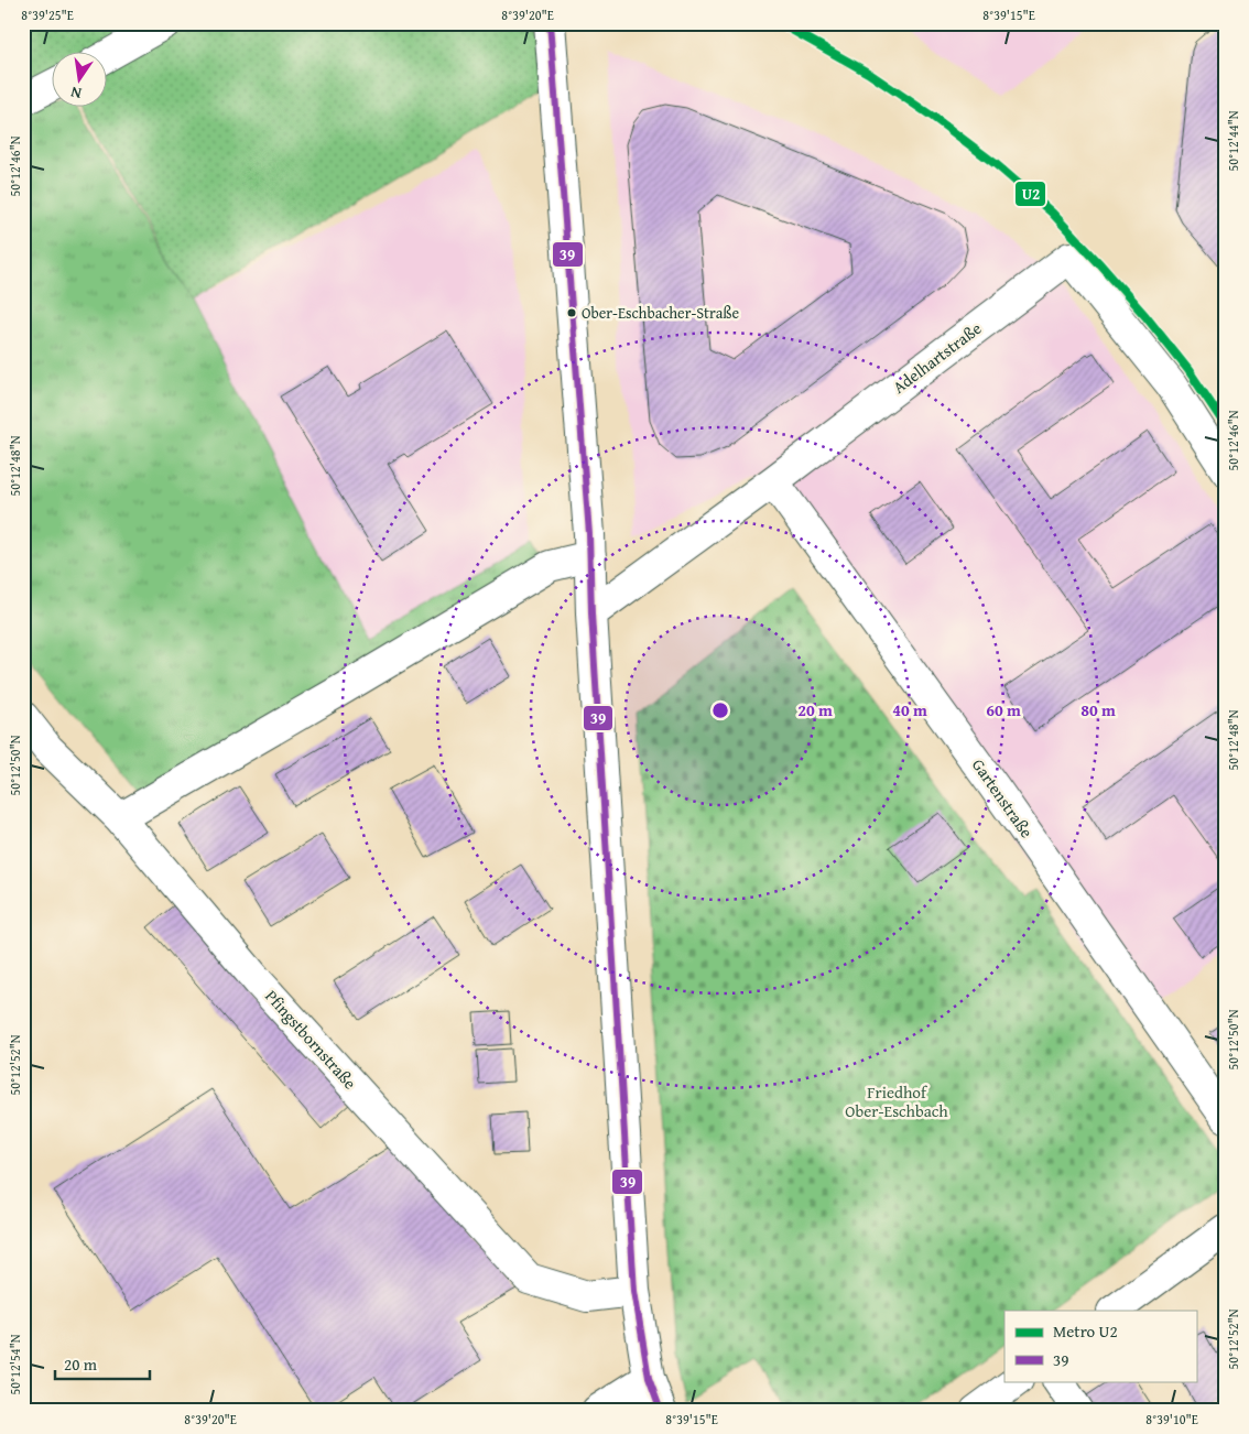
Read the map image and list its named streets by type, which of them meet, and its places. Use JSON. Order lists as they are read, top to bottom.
{
  "streets": {
    "street": ["Adelhartstraße", "Gartenstraße", "Pfingstbornstraße"]
  },
  "crossings": [
    ["Adelhartstraße", "Gartenstraße"]
  ],
  "parks": ["Friedhof Ober-Eschbach"],
  "places": ["Ober-Eschbacher-Straße"],
  "lines": ["metro line U2", "transit line 39"],
  "legend": ["Metro U2", "39"],
  "scale_bar": "20 m",
  "north": "bottom",
  "coordinates": [
    "8°39'25\"E",
    "8°39'20\"E",
    "8°39'15\"E",
    "50°12'44\"N",
    "50°12'46\"N",
    "50°12'48\"N",
    "50°12'50\"N",
    "50°12'52\"N",
    "50°12'54\"N",
    "8°39'10\"E"
  ],
  "rings": [
    "20 m",
    "40 m",
    "60 m",
    "80 m"
  ]
}
